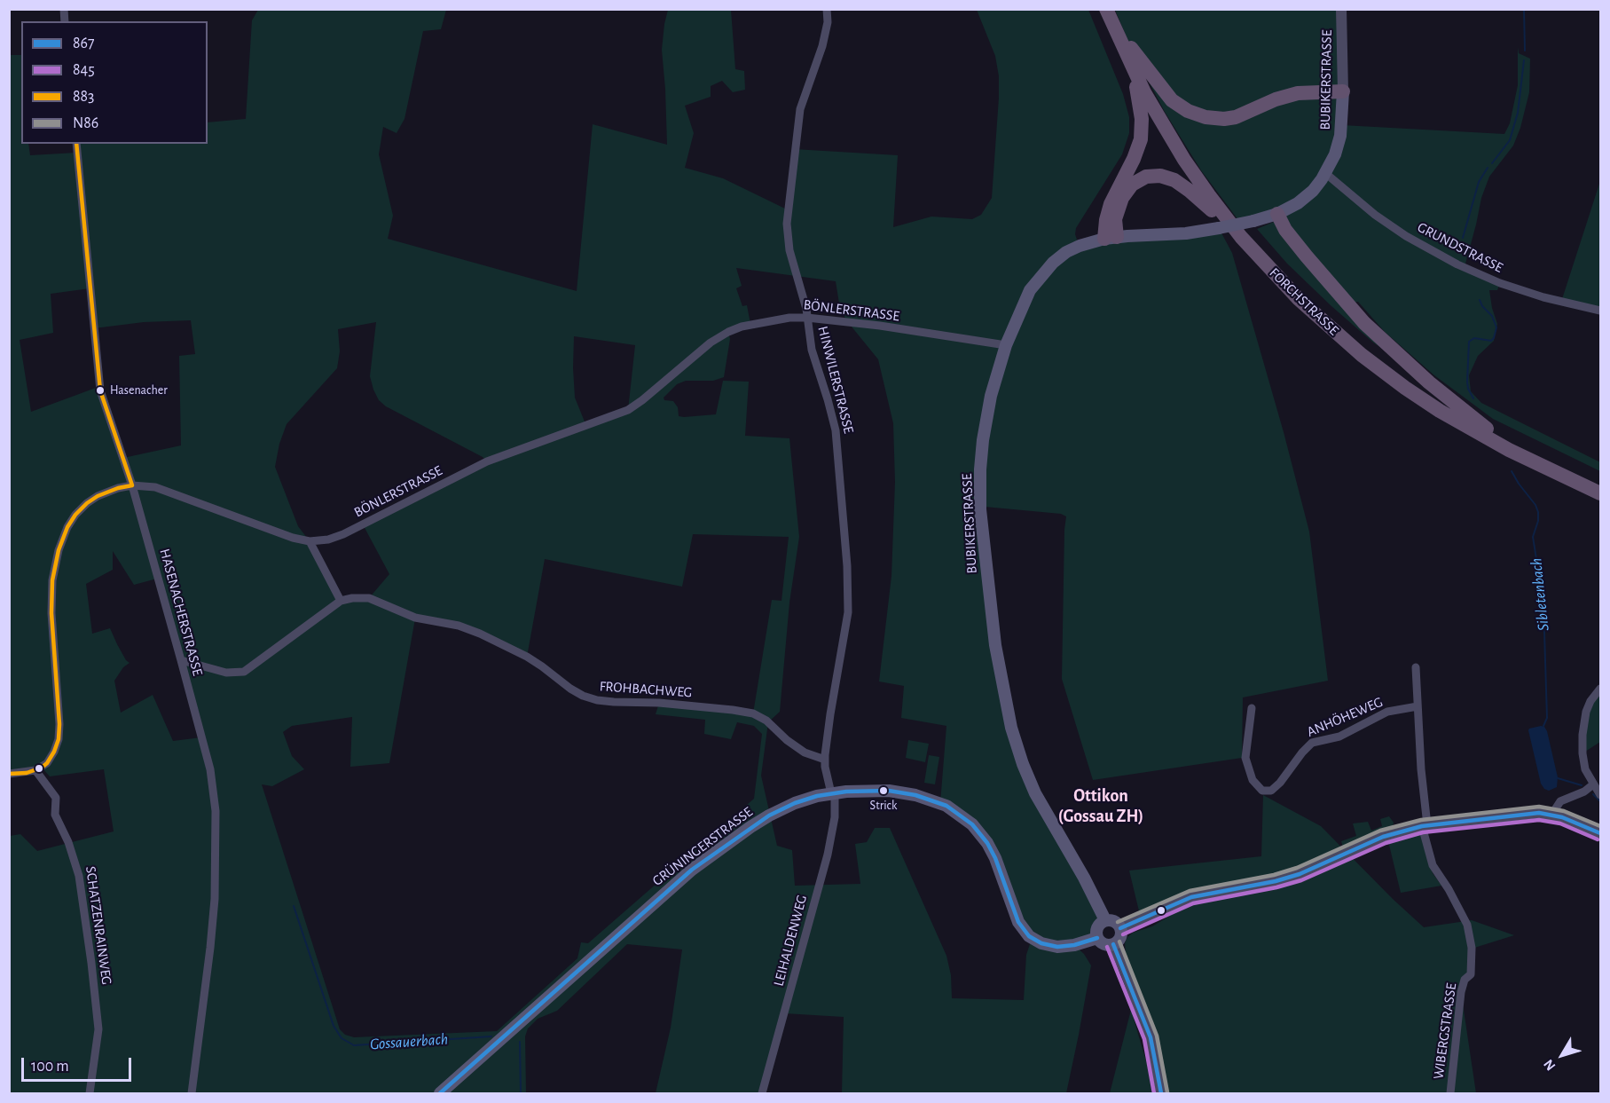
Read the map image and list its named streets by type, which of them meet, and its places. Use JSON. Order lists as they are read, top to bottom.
{
  "streets": {
    "highway": ["FORCHSTRASSE"],
    "main road": ["BUBIKERSTRASSE", "GRÜNINGERSTRASSE"],
    "street": [
      "GRUNDSTRASSE",
      "BÖNLERSTRASSE",
      "HINWILERSTRASSE",
      "HASENACHERSTRASSE",
      "FROHBACHWEG",
      "ANHÖHEWEG",
      "SCHATZENRAINWEG",
      "LEIHALDENWEG",
      "WIBERGSTRASSE"
    ]
  },
  "crossings": [
    ["BUBIKERSTRASSE", "GRUNDSTRASSE"],
    ["BUBIKERSTRASSE", "BÖNLERSTRASSE"],
    ["BUBIKERSTRASSE", "GRÜNINGERSTRASSE"],
    ["BÖNLERSTRASSE", "HINWILERSTRASSE"],
    ["BÖNLERSTRASSE", "HASENACHERSTRASSE"],
    ["BÖNLERSTRASSE", "SCHATZENRAINWEG"],
    ["HINWILERSTRASSE", "FROHBACHWEG"],
    ["HINWILERSTRASSE", "GRÜNINGERSTRASSE"],
    ["HINWILERSTRASSE", "LEIHALDENWEG"],
    ["HASENACHERSTRASSE", "FROHBACHWEG"],
    ["ANHÖHEWEG", "WIBERGSTRASSE"],
    ["GRÜNINGERSTRASSE", "LEIHALDENWEG"]
  ],
  "districts": ["Ottikon (Gossau ZH)"],
  "water": ["Sibletenbach", "Gossauerbach"],
  "places": ["Hasenacher", "Strick"],
  "lines": [
    "transit line 883",
    "transit line 867",
    "transit line N86",
    "transit line 845"
  ],
  "legend": [
    "867",
    "845",
    "883",
    "N86"
  ],
  "scale_bar": "100 m",
  "north": "bottom left"
}
